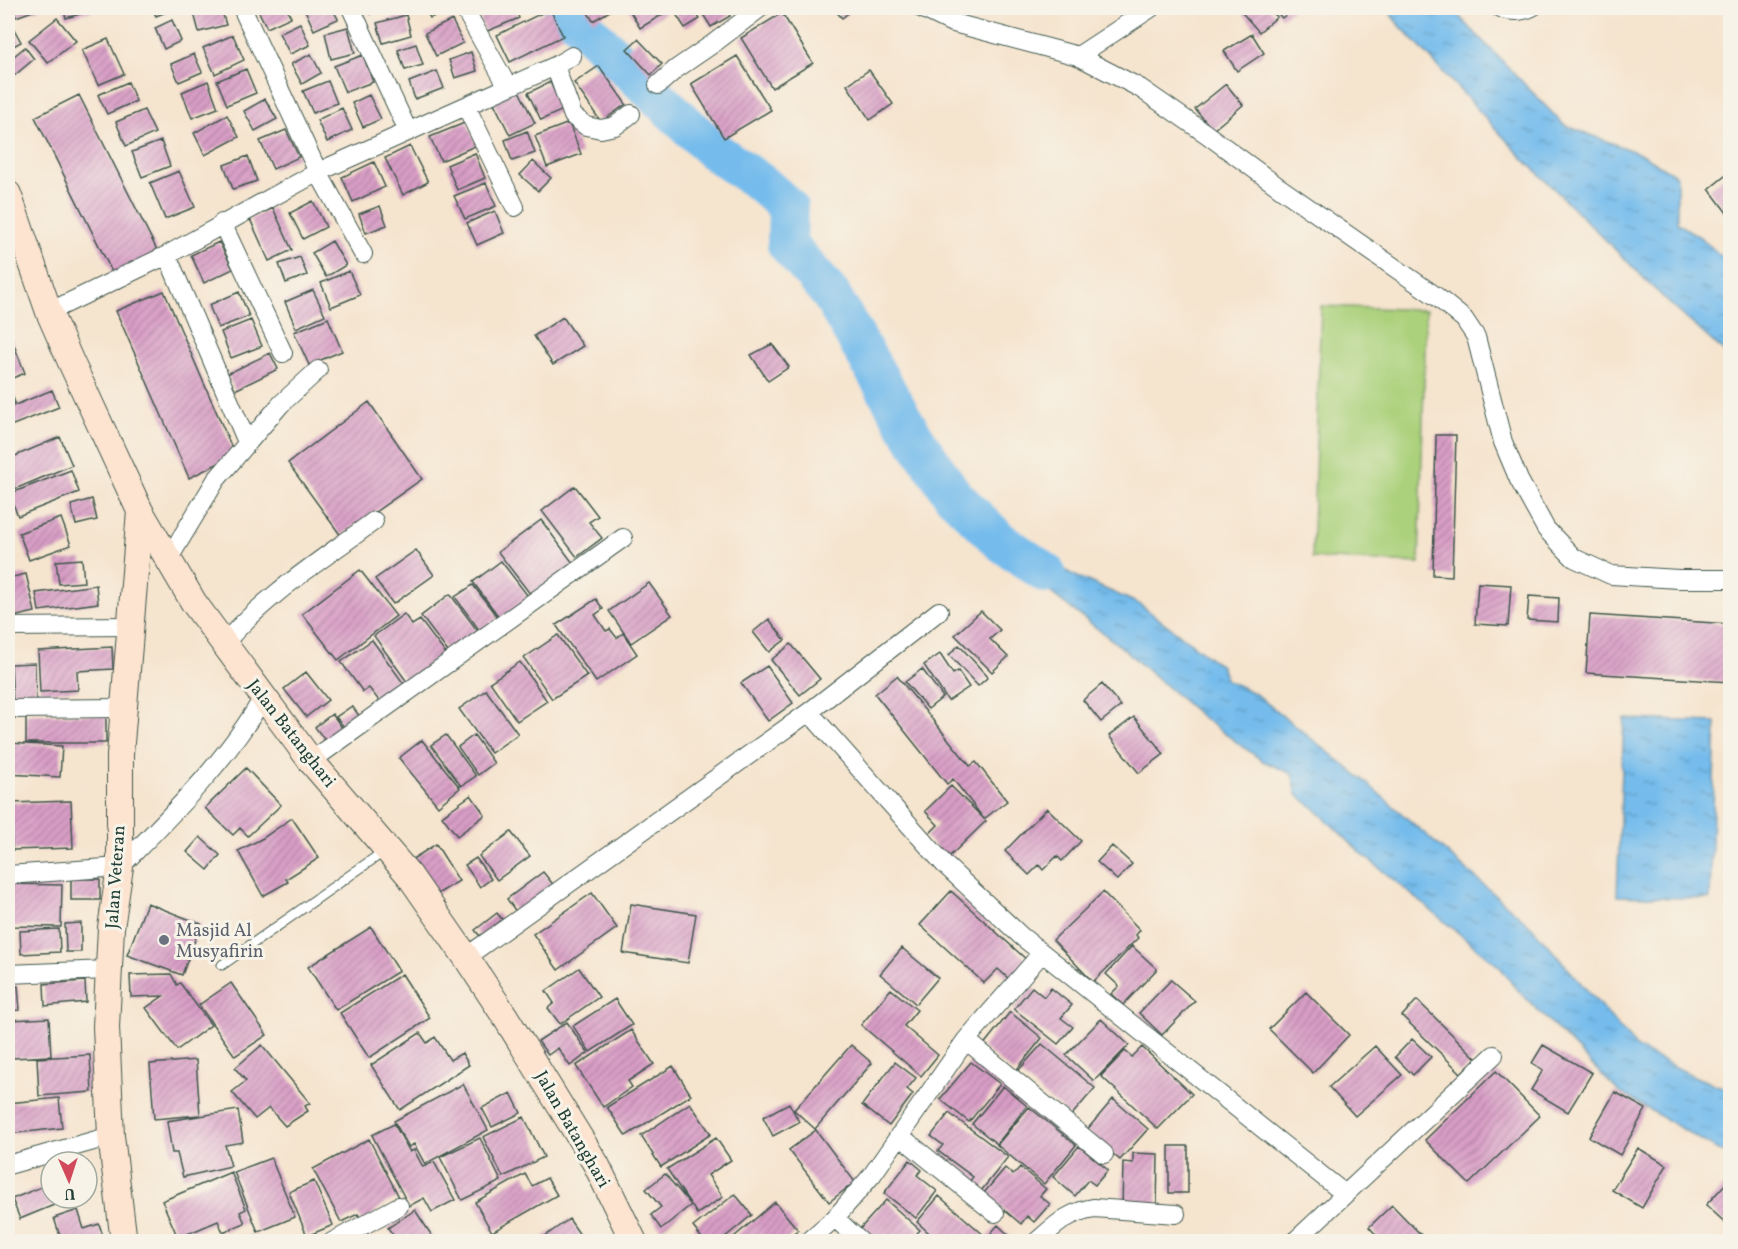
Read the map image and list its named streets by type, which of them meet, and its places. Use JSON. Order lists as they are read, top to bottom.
{
  "streets": {
    "street": ["Jalan Batanghari", "Jalan Veteran"]
  },
  "crossings": [
    ["Jalan Batanghari", "Jalan Veteran"]
  ],
  "places": ["Masjid Al Musyafirin"],
  "north": "bottom"
}
